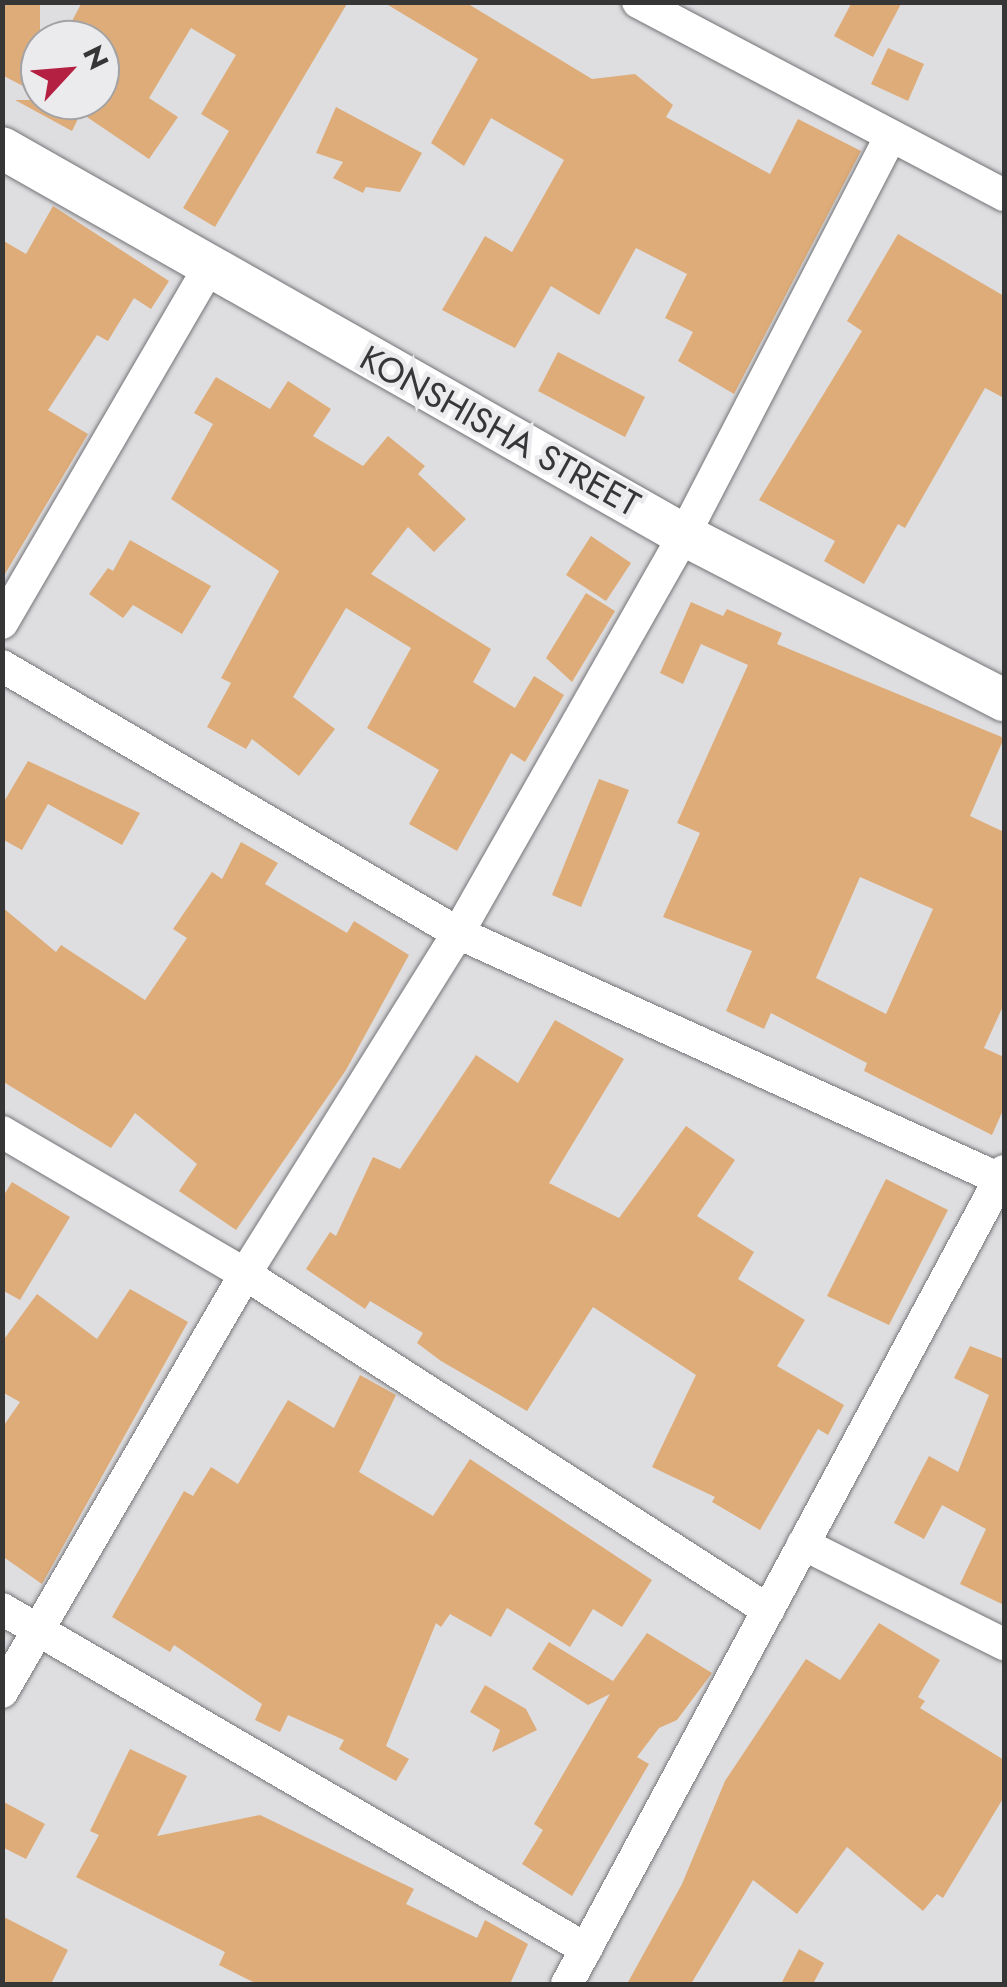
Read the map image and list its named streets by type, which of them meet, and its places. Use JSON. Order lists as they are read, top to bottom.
{
  "streets": {
    "street": ["KONSHISHA STREET"]
  },
  "north": "top right"
}
